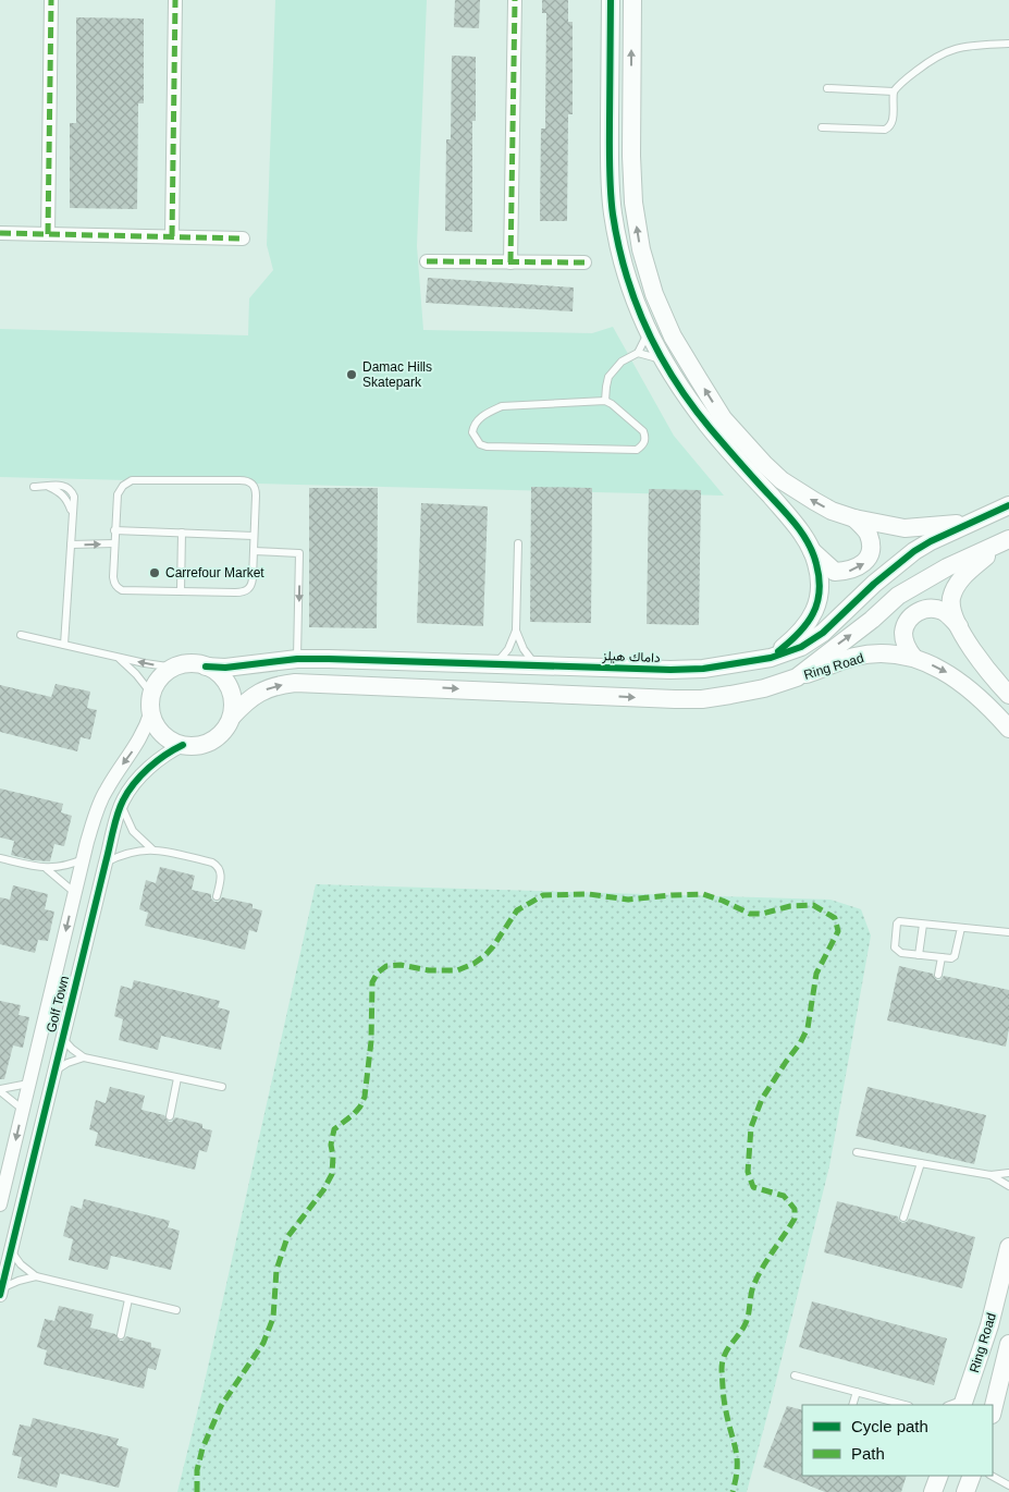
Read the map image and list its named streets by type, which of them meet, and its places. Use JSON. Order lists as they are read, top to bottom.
{
  "streets": {
    "street": ["داماك هيلز", "Ring Road", "Golf Town"]
  },
  "crossings": [
    ["داماك هيلز", "Golf Town"]
  ],
  "places": ["Damac Hills Skatepark", "Carrefour Market"],
  "legend": ["Cycle path", "Path"]
}
